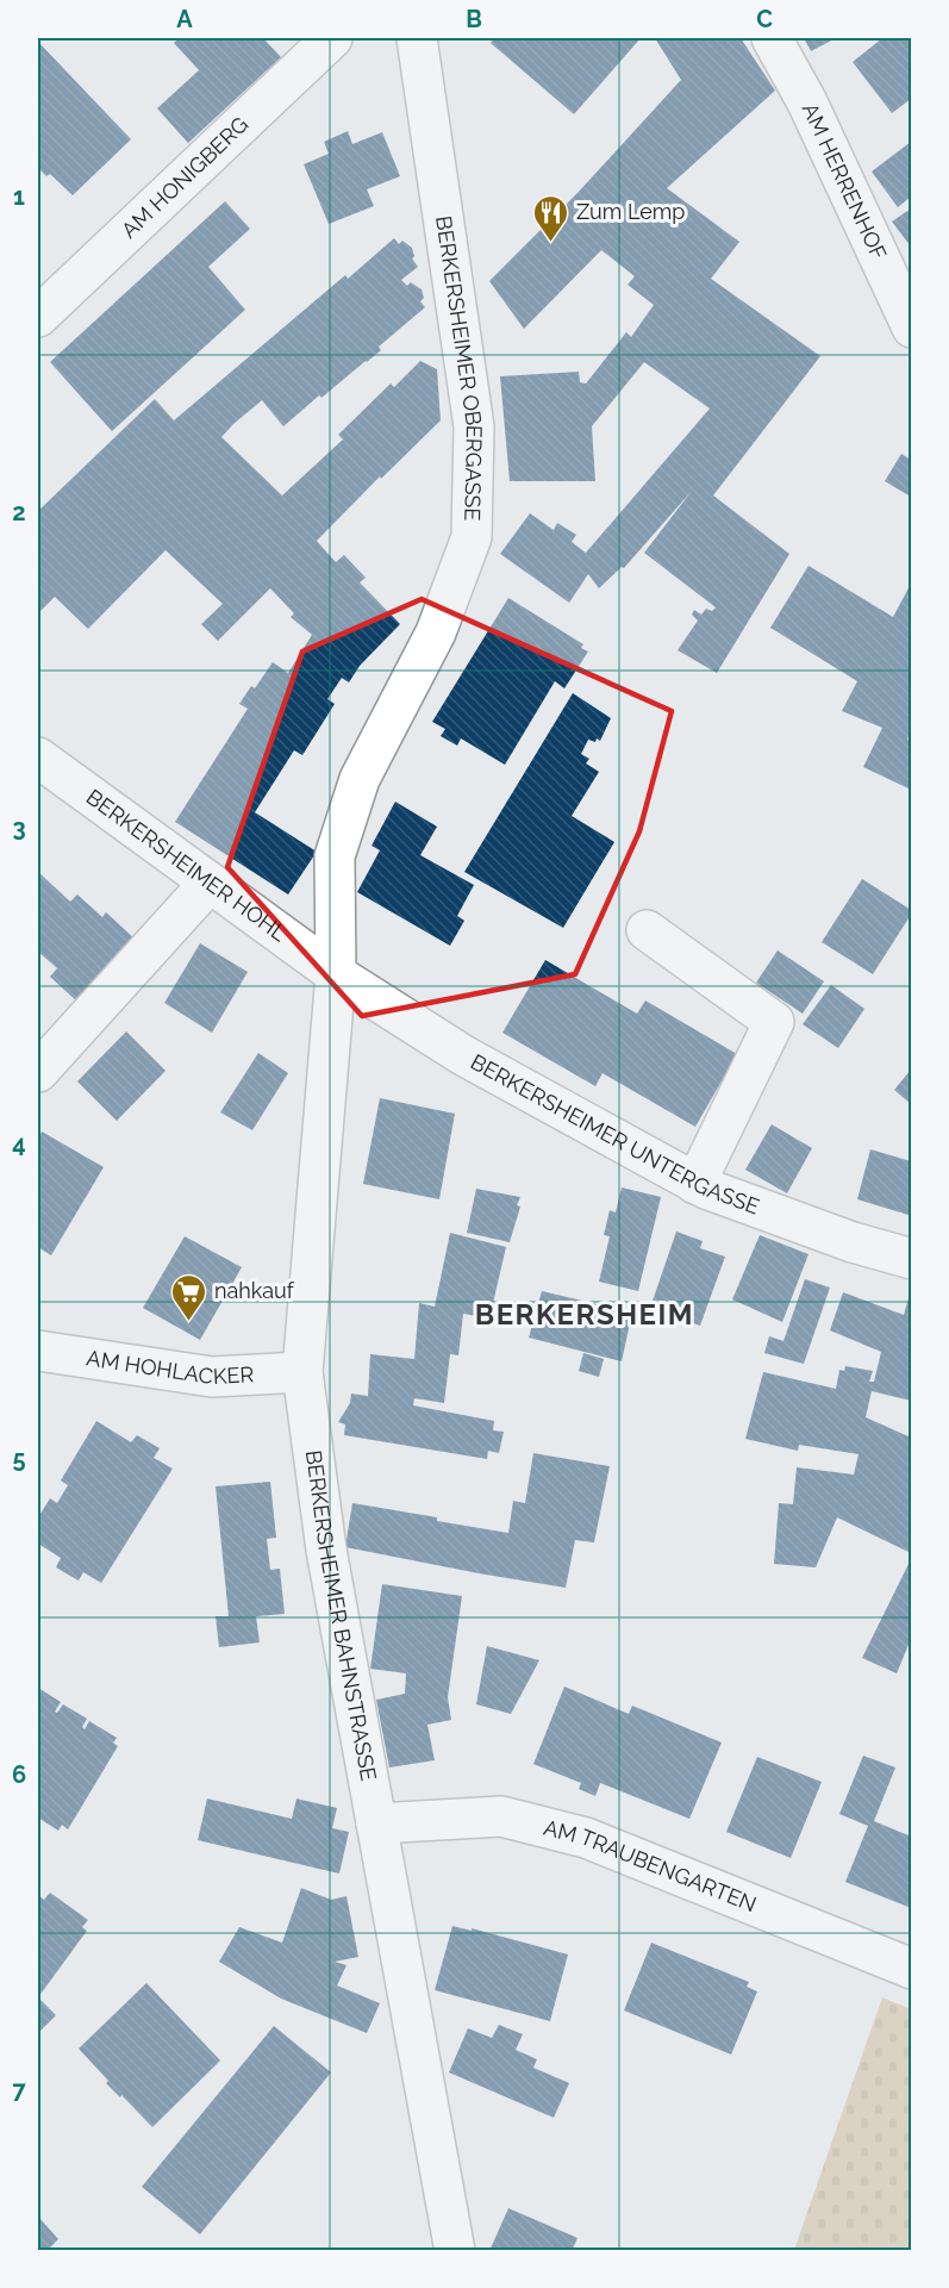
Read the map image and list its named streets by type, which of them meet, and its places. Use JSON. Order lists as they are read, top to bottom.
{
  "streets": {
    "street": [
      "AM HONIGBERG",
      "AM HERRENHOF",
      "BERKERSHEIMER OBERGASSE",
      "BERKERSHEIMER HOHL",
      "BERKERSHEIMER UNTERGASSE",
      "AM HOHLACKER",
      "BERKERSHEIMER BAHNSTRASSE",
      "AM TRAUBENGARTEN"
    ]
  },
  "crossings": [
    ["BERKERSHEIMER OBERGASSE", "BERKERSHEIMER HOHL"],
    ["BERKERSHEIMER OBERGASSE", "BERKERSHEIMER UNTERGASSE"],
    ["BERKERSHEIMER OBERGASSE", "BERKERSHEIMER BAHNSTRASSE"],
    ["BERKERSHEIMER HOHL", "BERKERSHEIMER UNTERGASSE"],
    ["BERKERSHEIMER HOHL", "BERKERSHEIMER BAHNSTRASSE"],
    ["BERKERSHEIMER UNTERGASSE", "BERKERSHEIMER BAHNSTRASSE"],
    ["AM HOHLACKER", "BERKERSHEIMER BAHNSTRASSE"],
    ["BERKERSHEIMER BAHNSTRASSE", "AM TRAUBENGARTEN"]
  ],
  "districts": ["BERKERSHEIM"],
  "places": {
    "restaurant": ["Zum Lemp"],
    "supermarket": ["nahkauf"]
  },
  "grid": {
    "columns": ["A", "B", "C"],
    "rows": [
      "1",
      "2",
      "3",
      "4",
      "5",
      "6",
      "7"
    ]
  }
}
